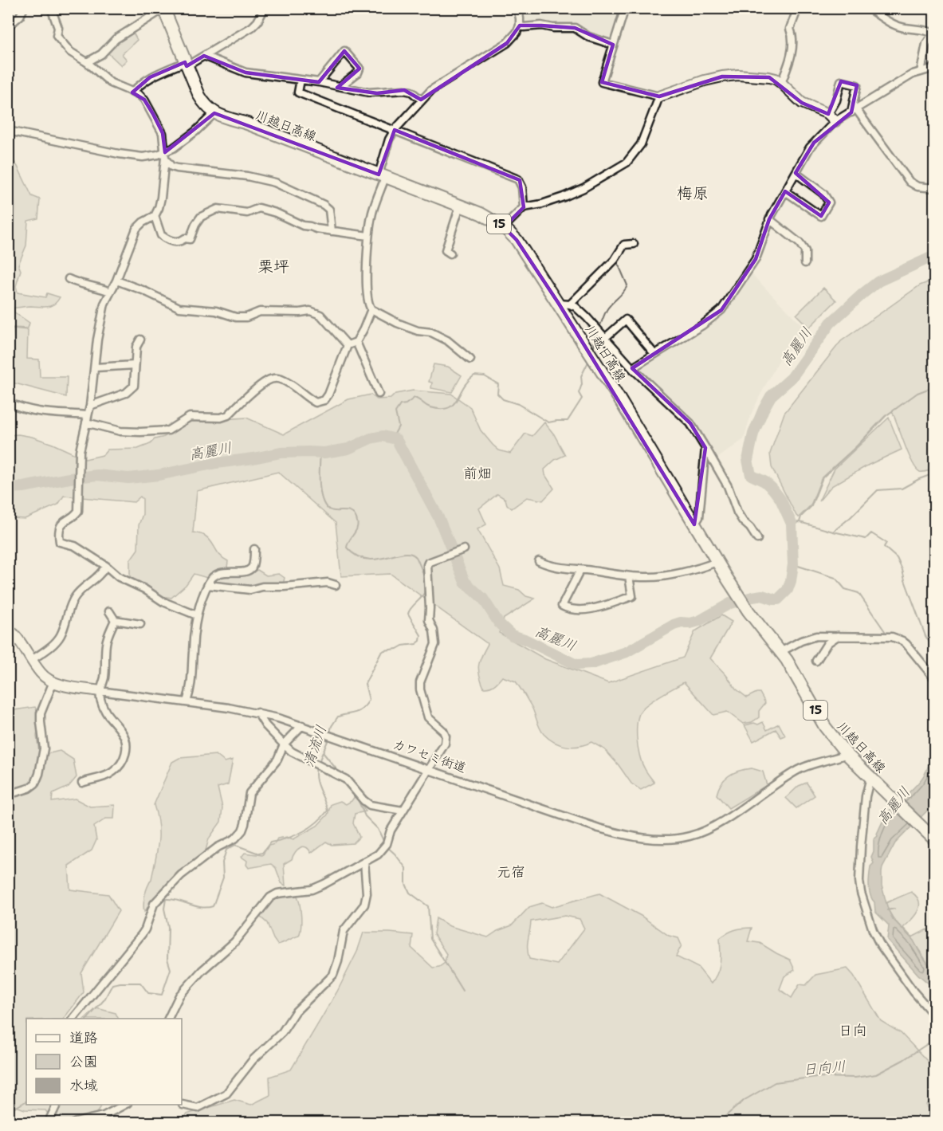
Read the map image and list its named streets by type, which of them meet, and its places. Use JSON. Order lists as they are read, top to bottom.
{
  "streets": {
    "main road": ["川越日高線", "15"],
    "street": ["カワセミ街道"]
  },
  "crossings": [
    ["川越日高線", "カワセミ街道"]
  ],
  "districts": [
    "梅原",
    "栗坪",
    "前畑",
    "元宿",
    "日向"
  ],
  "water": ["高麗川", "清流川", "日向川"],
  "legend": ["道路", "公園", "水域"]
}
